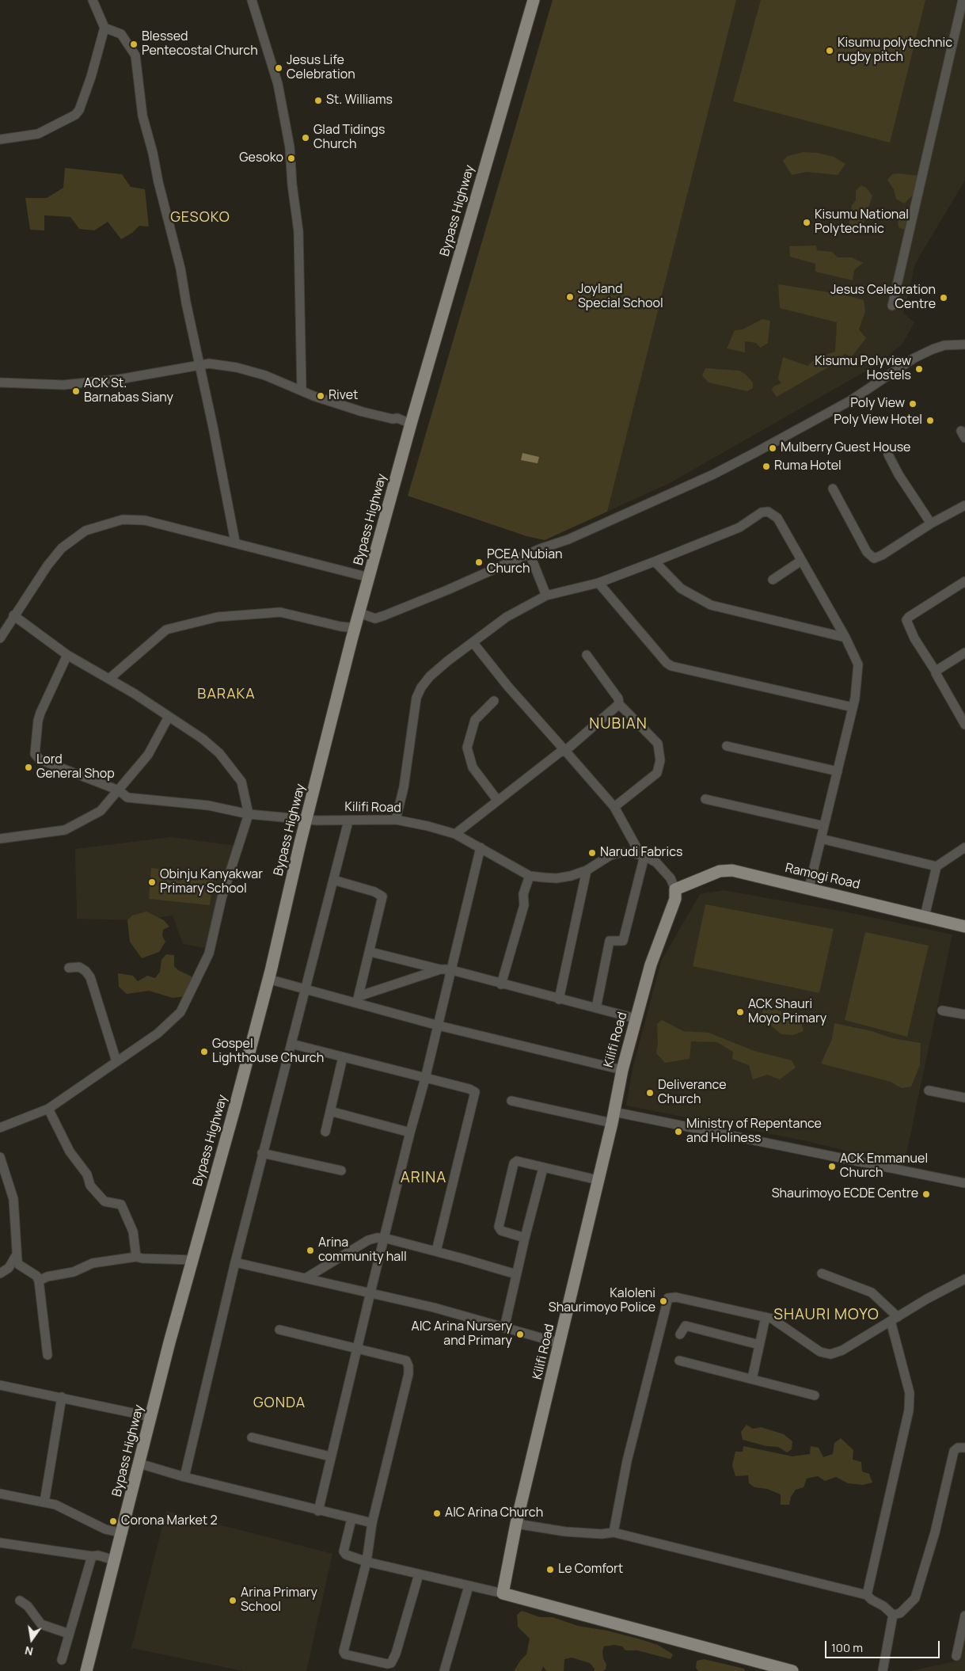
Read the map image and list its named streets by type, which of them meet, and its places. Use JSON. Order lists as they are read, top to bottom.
{
  "streets": {
    "main road": ["Bypass Highway", "Kilifi Road", "Ramogi Road"]
  },
  "crossings": [
    ["Bypass Highway", "Kilifi Road"],
    ["Kilifi Road", "Ramogi Road"]
  ],
  "districts": [
    "GESOKO",
    "BARAKA",
    "NUBIAN",
    "ARINA",
    "SHAURI MOYO",
    "GONDA"
  ],
  "places": [
    "Blessed Pentecostal Church",
    "Kisumu polytechnic rugby pitch",
    "Jesus Life Celebration",
    "St. Williams",
    "Glad Tidings Church",
    "Gesoko",
    "Kisumu National Polytechnic",
    "Joyland Special School",
    "Jesus Celebration Centre",
    "Kisumu Polyview Hostels",
    "ACK St. Barnabas Siany",
    "Rivet",
    "Poly View",
    "Poly View Hotel",
    "Mulberry Guest House",
    "Ruma Hotel",
    "PCEA Nubian Church",
    "Lord General Shop",
    "Narudi Fabrics",
    "Obinju Kanyakwar Primary School",
    "ACK Shauri Moyo Primary",
    "Gospel Lighthouse Church",
    "Deliverance Church",
    "Ministry of Repentance and Holiness",
    "ACK Emmanuel Church",
    "Shaurimoyo ECDE Centre",
    "Arina community hall",
    "Kaloleni Shaurimoyo Police",
    "AIC Arina Nursery and Primary",
    "AIC Arina Church",
    "Corona Market 2",
    "Le Comfort",
    "Arina Primary School"
  ],
  "scale_bar": "100 m",
  "north": "bottom"
}
